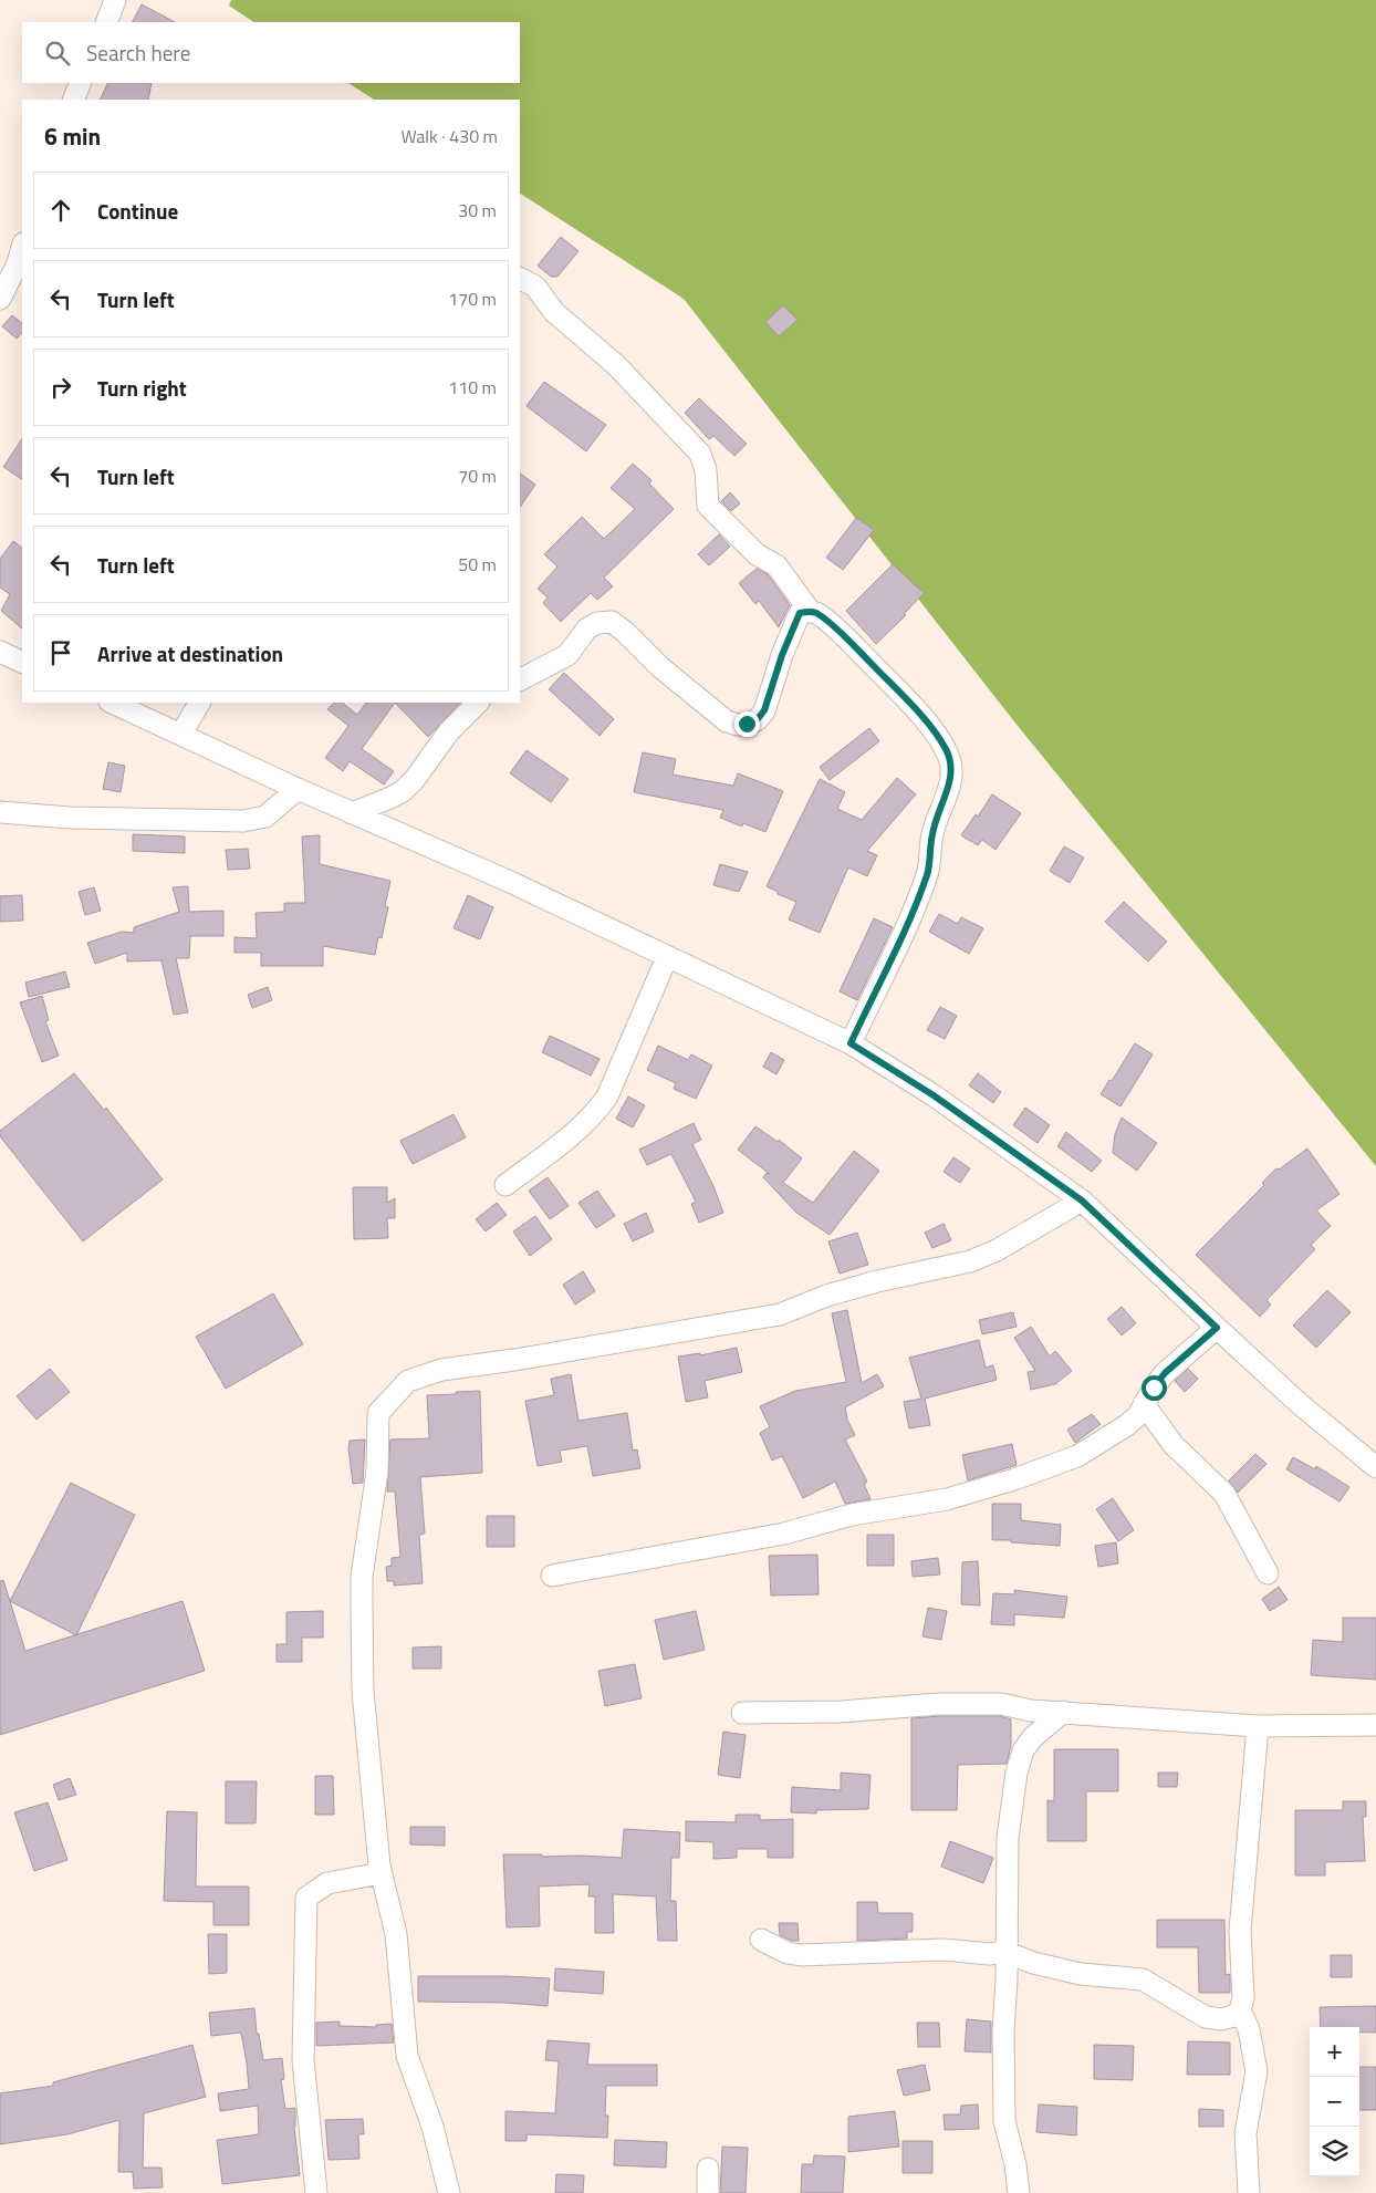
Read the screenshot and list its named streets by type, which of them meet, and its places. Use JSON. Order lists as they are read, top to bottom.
{
  "page": {
    "search": "Search here",
    "heading": ["6 min", "Walk · 430 m"],
    "list": [
      ["Continue", "30 m"],
      ["Turn left", "170 m"],
      ["Turn right", "110 m"],
      ["Turn left", "70 m"],
      ["Turn left", "50 m"],
      "Arrive at destination"
    ],
    "map_buttons": ["+", "−"]
  }
}
